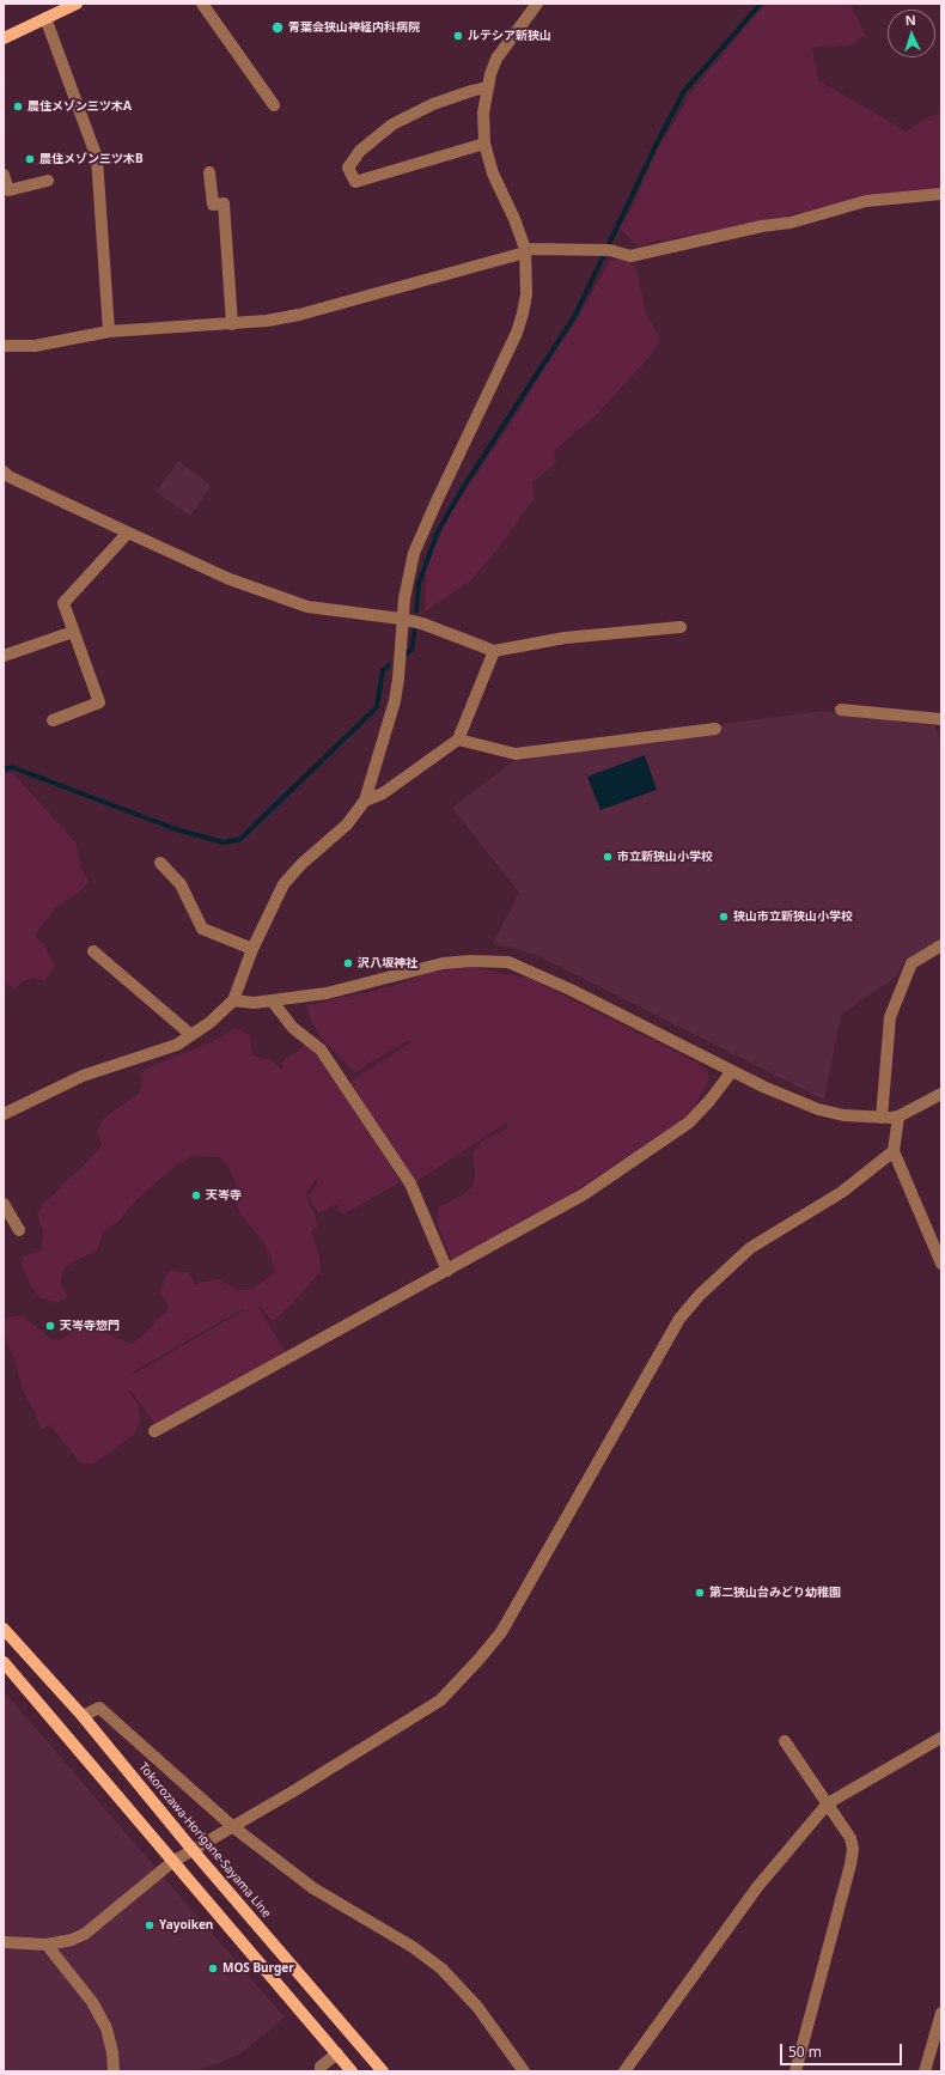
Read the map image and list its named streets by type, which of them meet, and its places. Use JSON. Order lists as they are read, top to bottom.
{
  "streets": {
    "main road": ["Tokorozawa-Horigane-Sayama Line"]
  },
  "places": [
    "青葉会狭山神経内科病院",
    "ルテシア新狭山",
    "農住メゾン三ツ木A",
    "農住メゾン三ツ木B",
    "市立新狭山小学校",
    "狭山市立新狭山小学校",
    "沢八坂神社",
    "天岑寺",
    "天岑寺惣門",
    "第二狭山台みどり幼稚園",
    "Yayoiken",
    "MOS Burger"
  ],
  "scale_bar": "50 m",
  "north": "top"
}
